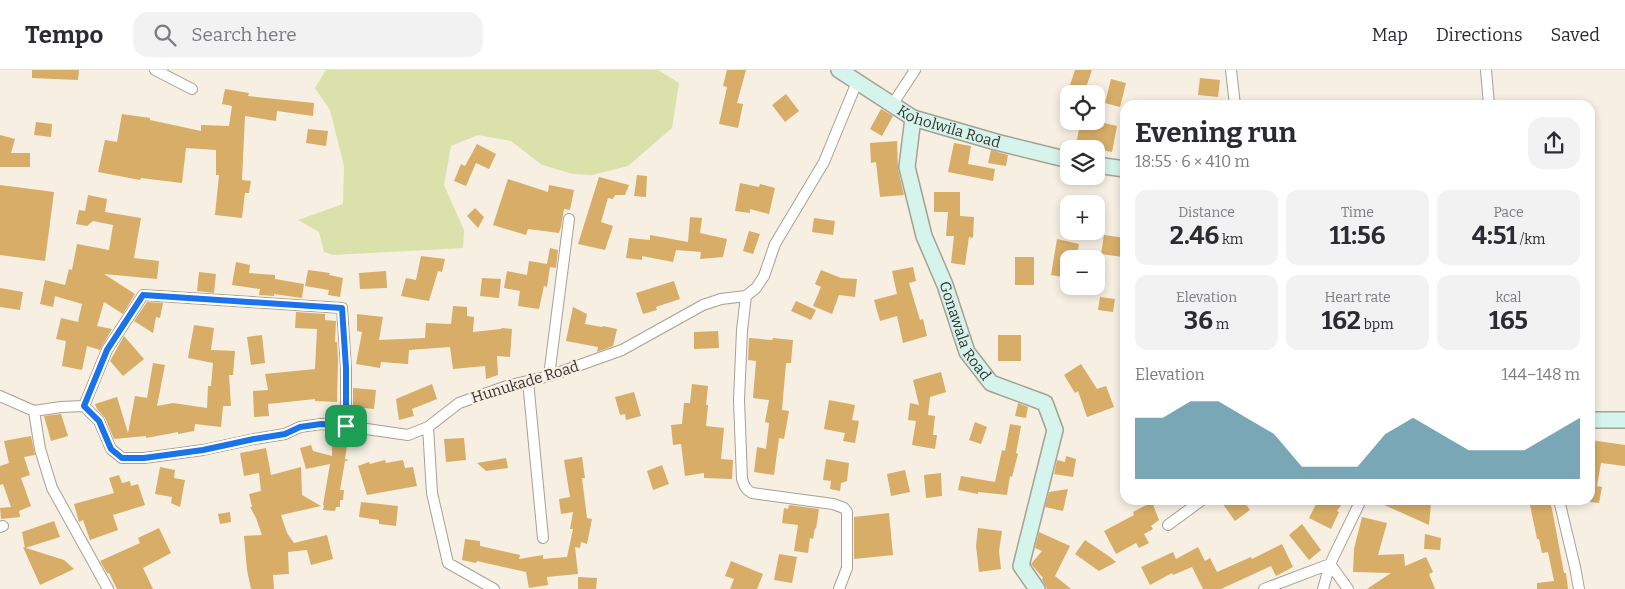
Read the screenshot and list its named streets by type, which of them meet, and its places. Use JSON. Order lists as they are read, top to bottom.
{
  "streets": {
    "street": ["Koholwila Road", "Gonawala Road", "Hunukade Road"]
  },
  "crossings": [
    ["Koholwila Road", "Gonawala Road"]
  ],
  "page": {
    "header": "Tempo",
    "search": "Search here",
    "nav": ["Map", "Directions", "Saved"],
    "map_buttons": ["+", "−"],
    "heading": ["Evening run", "18:55 · 6 × 410 m"],
    "stats": [
      ["Distance", "2.46 km"],
      ["Time", "11:56"],
      ["Pace", "4:51 /km"],
      ["Elevation", "36 m"],
      ["Heart rate", "162 bpm"],
      ["kcal", "165"]
    ],
    "chart": ["Elevation", "144–148 m"]
  }
}
